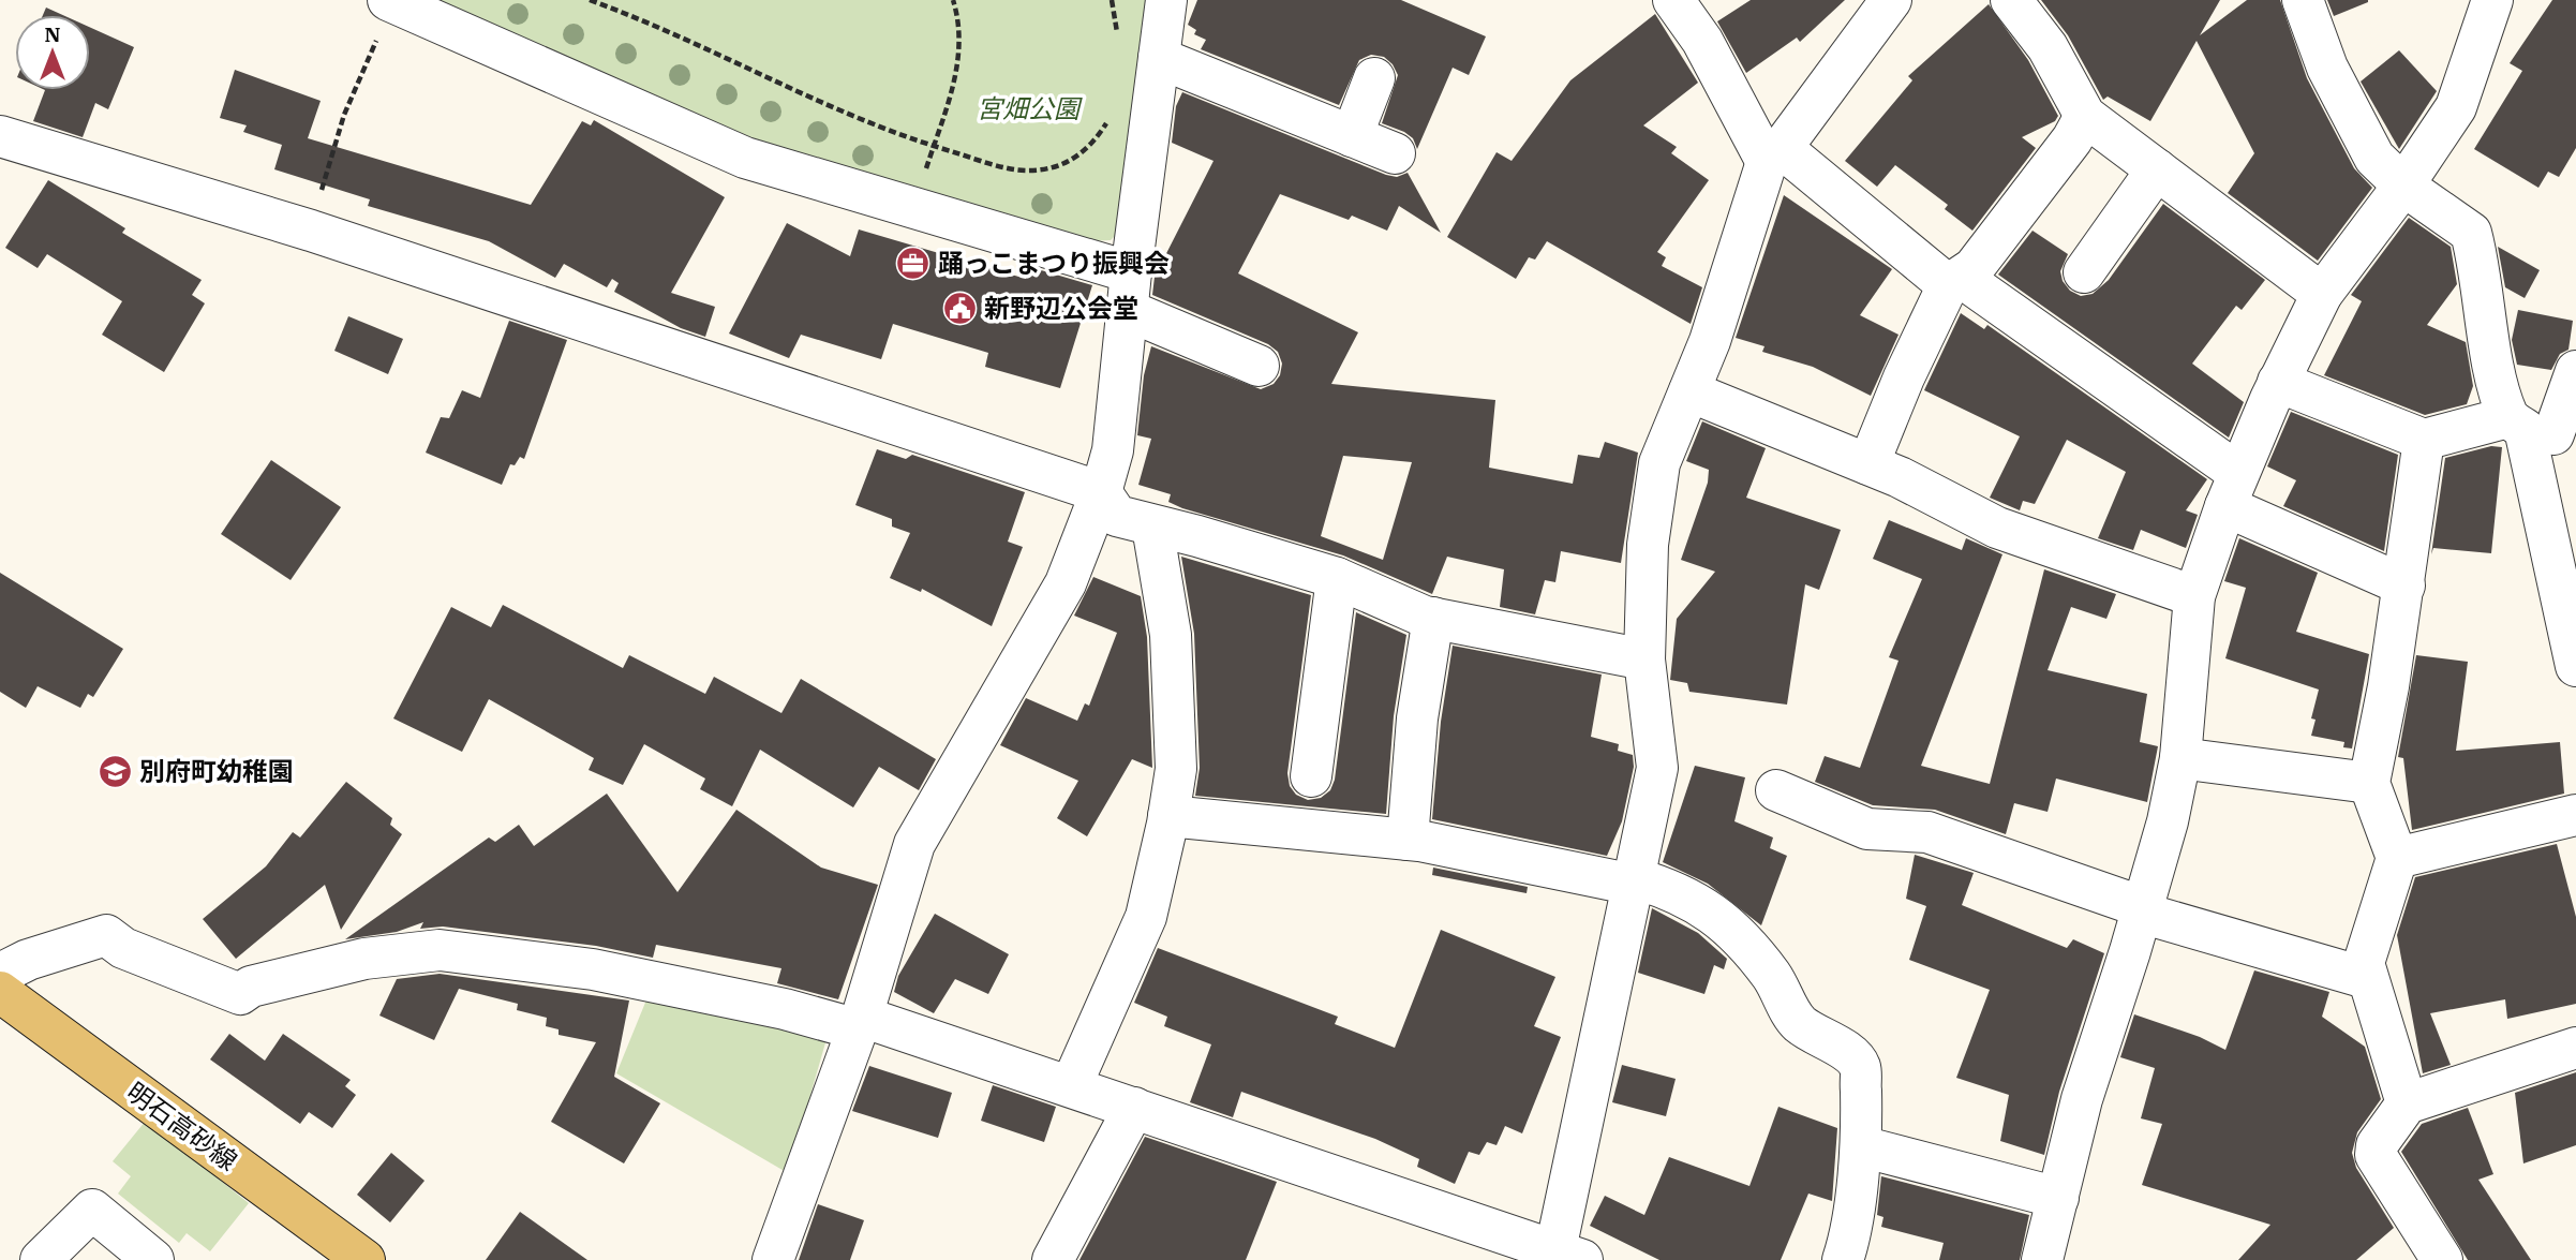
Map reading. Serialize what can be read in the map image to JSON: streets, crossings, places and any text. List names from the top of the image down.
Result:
{
  "streets": {
    "main road": ["明石高砂線"]
  },
  "parks": ["宮畑公園"],
  "places": {
    "office": ["踊っこまつり振興会"],
    "public building": ["新野辺公会堂"],
    "school or university": ["別府町幼稚園"]
  },
  "north": "top"
}
